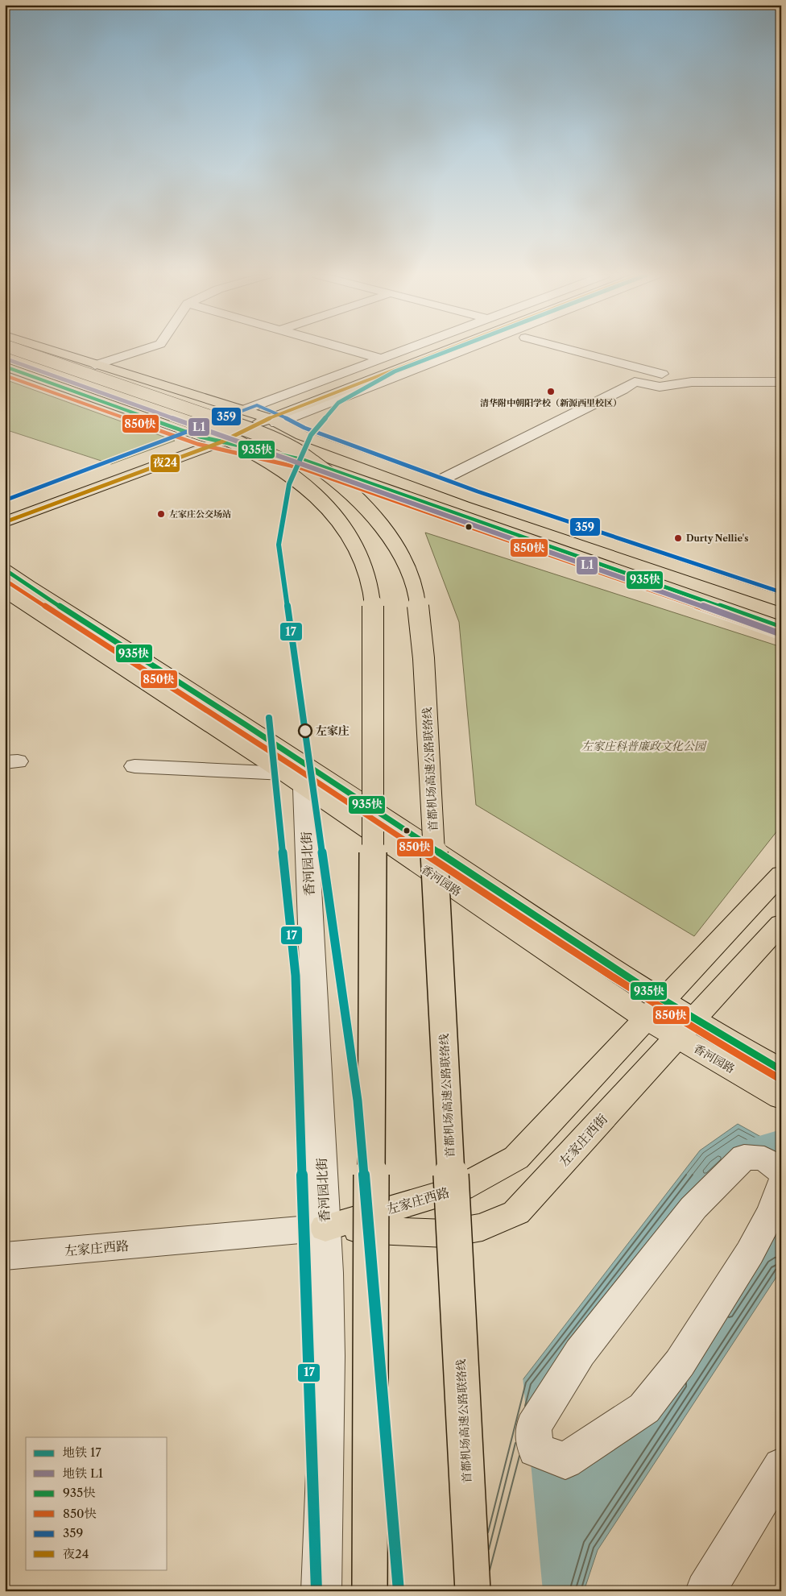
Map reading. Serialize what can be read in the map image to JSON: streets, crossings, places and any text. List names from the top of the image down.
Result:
{
  "streets": {
    "main road": [
      "首都机场高速公路联络线",
      "香河园路",
      "左家庄西街",
      "左家庄西路"
    ],
    "street": ["香河园北街"]
  },
  "crossings": [
    ["香河园北街", "香河园路"],
    ["香河园北街", "左家庄西街"],
    ["香河园北街", "左家庄西路"],
    ["香河园路", "左家庄西街"],
    ["香河园路", "左家庄西路"],
    ["左家庄西街", "左家庄西路"]
  ],
  "parks": ["左家庄科普廉政文化公园"],
  "places": [
    "清华附中朝阳学校（新源西里校区）",
    "左家庄公交场站",
    "Durty Nellie's",
    "左家庄"
  ],
  "lines": [
    "metro line 17",
    "transit line 夜24",
    "metro line L1",
    "transit line 935快",
    "transit line 850快",
    "transit line 359"
  ],
  "legend": [
    "地铁 17",
    "地铁 L1",
    "935快",
    "850快",
    "359",
    "夜24"
  ]
}
